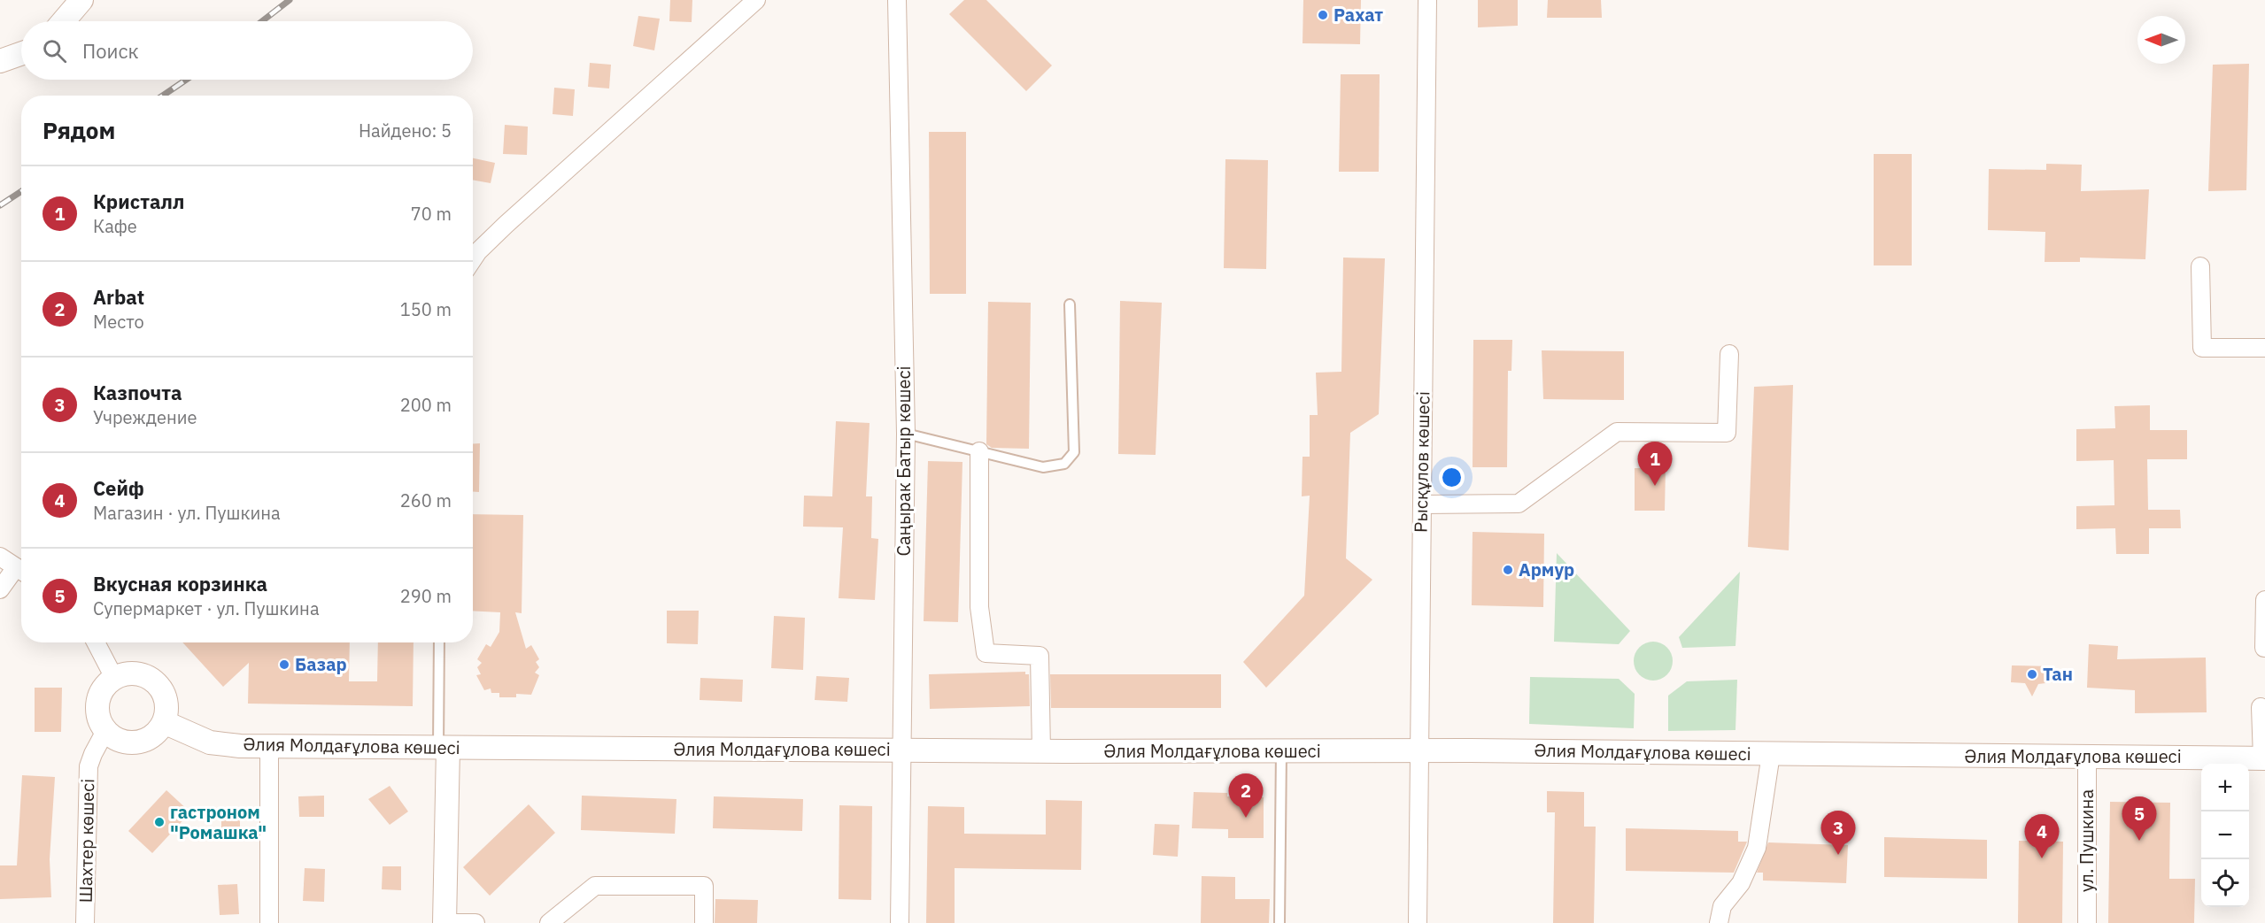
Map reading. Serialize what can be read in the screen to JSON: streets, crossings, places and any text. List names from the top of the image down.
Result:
{
  "streets": {
    "street": [
      "Саңырак Батыр көшесі",
      "Рысқұлов көшесі",
      "Әлия Молдағұлова көшесі",
      "Шахтер көшесі",
      "ул. Пушкина"
    ]
  },
  "crossings": [
    ["Саңырак Батыр көшесі", "Әлия Молдағұлова көшесі"],
    ["Рысқұлов көшесі", "Әлия Молдағұлова көшесі"],
    ["Әлия Молдағұлова көшесі", "Шахтер көшесі"],
    ["Әлия Молдағұлова көшесі", "ул. Пушкина"]
  ],
  "places": [
    "Рахат",
    "Армур",
    "Базар",
    "Тан",
    "гастроном \"Ромашка\""
  ],
  "north": "left",
  "page": {
    "search": "Поиск",
    "heading": ["Рядом", "Найдено: 5"],
    "list": [
      {
        "mark": "1",
        "name": "Кристалл",
        "note": "Кафе",
        "value": "70 m"
      },
      {
        "mark": "2",
        "name": "Arbat",
        "note": "Место",
        "value": "150 m"
      },
      {
        "mark": "3",
        "name": "Казпочта",
        "note": "Учреждение",
        "value": "200 m"
      },
      {
        "mark": "4",
        "name": "Сейф",
        "note": "Магазин · ул. Пушкина",
        "value": "260 m"
      },
      {
        "mark": "5",
        "name": "Вкусная корзинка",
        "note": "Супермаркет · ул. Пушкина",
        "value": "290 m"
      }
    ],
    "pins": [
      "1",
      "2",
      "5",
      "3",
      "4"
    ],
    "map_buttons": ["+", "−"]
  }
}
